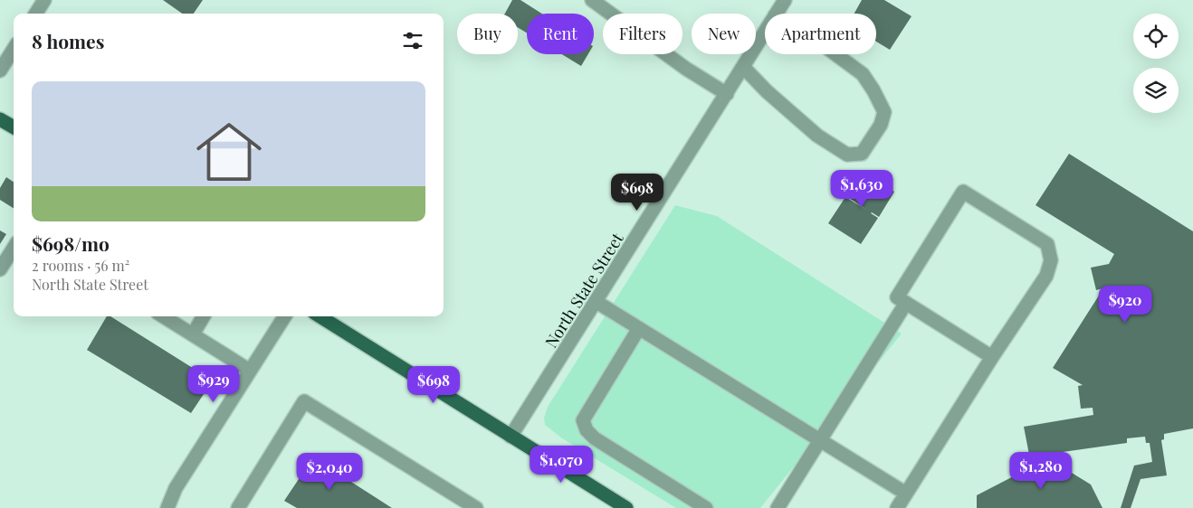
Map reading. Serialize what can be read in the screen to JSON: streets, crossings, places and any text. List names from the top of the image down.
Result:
{
  "streets": {
    "street": ["North State Street"]
  },
  "page": {
    "chip": [
      "Buy",
      "Rent",
      "Filters",
      "New",
      "Apartment"
    ],
    "heading": "8 homes",
    "list": [
      {
        "name": "$698/mo",
        "note": "2 rooms · 56 m² · North State Street"
      }
    ],
    "price": [
      "$1,630",
      "$698",
      "$920",
      "$929",
      "$698",
      "$1,070",
      "$1,280",
      "$2,040"
    ]
  }
}
